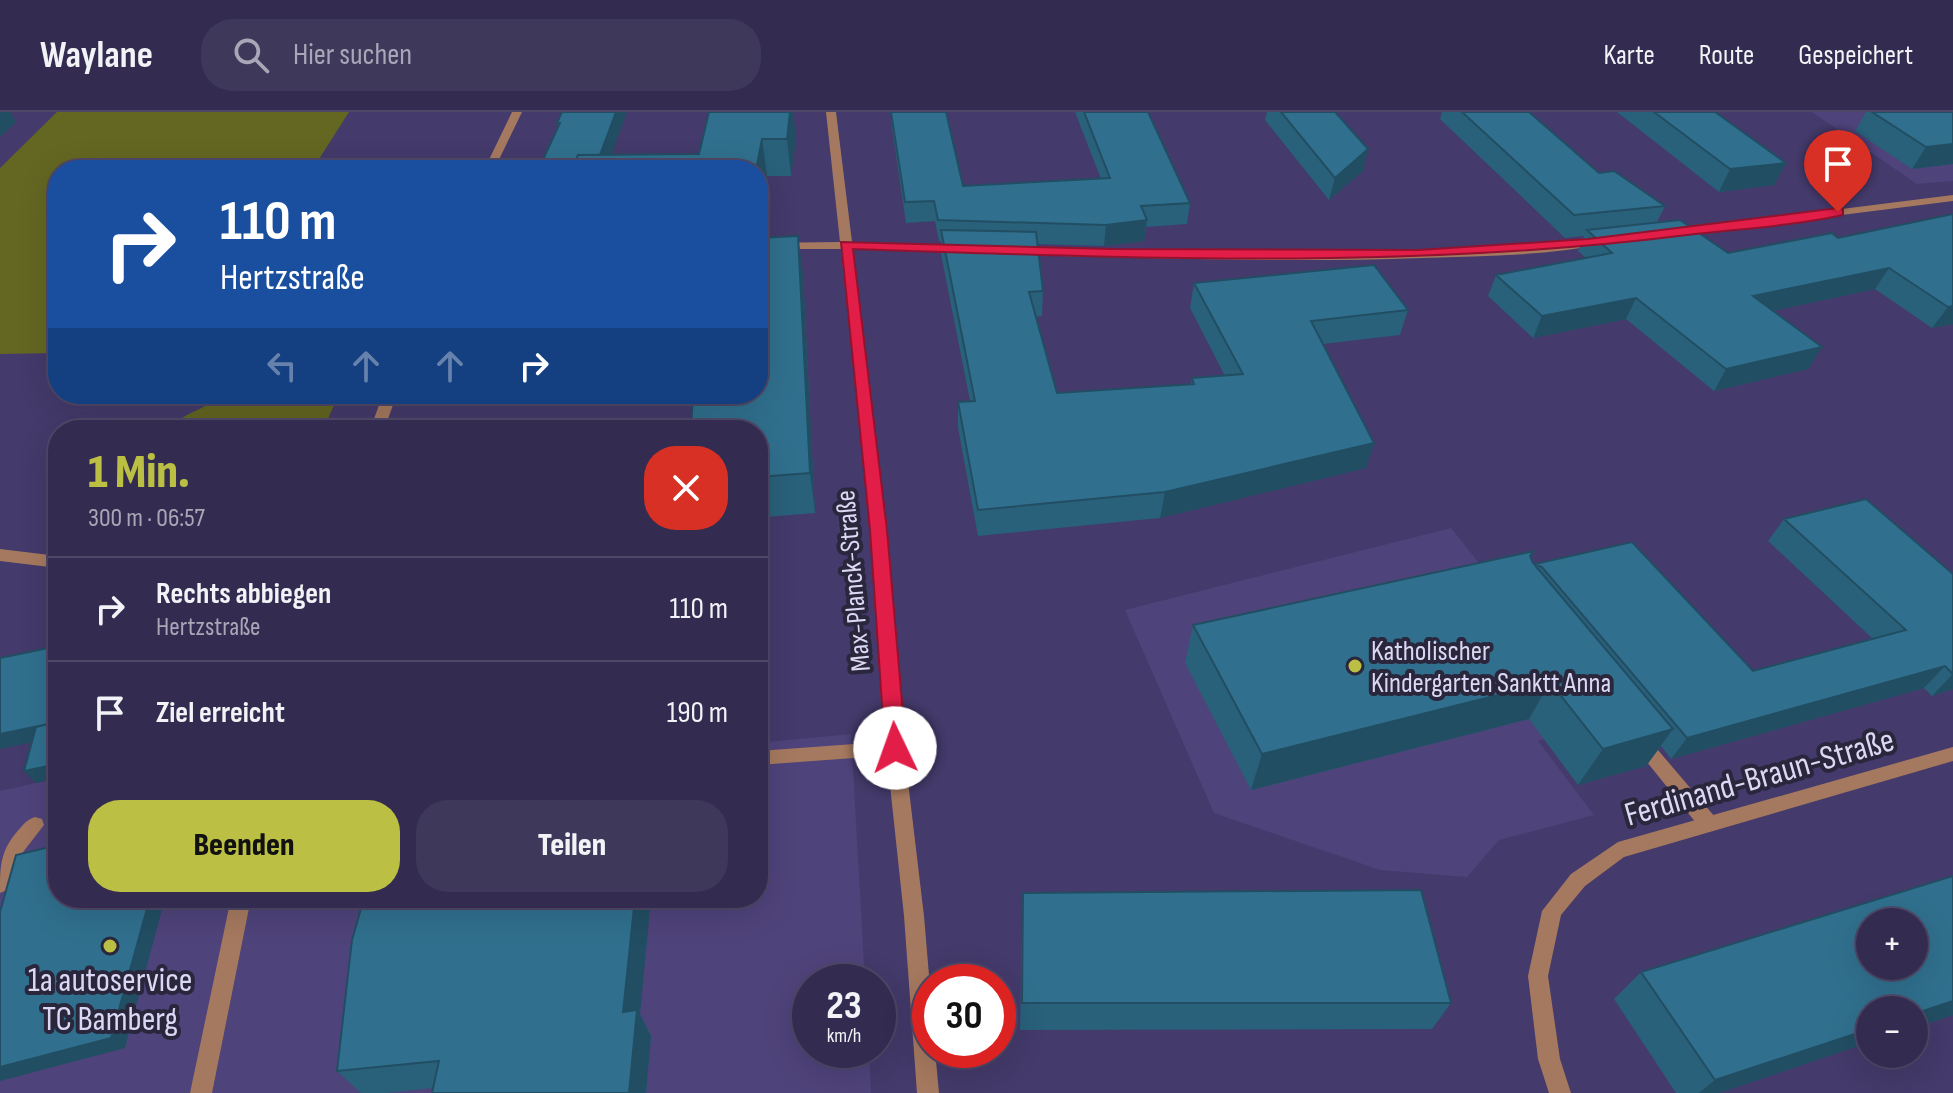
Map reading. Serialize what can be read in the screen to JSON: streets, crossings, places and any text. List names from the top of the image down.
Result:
{
  "streets": {
    "street": ["Max-Planck-Straße", "Ferdinand-Braun-Straße"]
  },
  "places": ["Katholischer Kindergarten Sanktt Anna", "1a autoservice TC Bamberg"],
  "page": {
    "header": "Waylane",
    "search": "Hier suchen",
    "nav": ["Karte", "Route", "Gespeichert"],
    "turn": ["110 m", "Hertzstraße"],
    "heading": ["1 Min.", "300 m · 06:57"],
    "list": [
      {
        "name": "Rechts abbiegen",
        "note": "Hertzstraße",
        "value": "110 m"
      },
      {
        "name": "Ziel erreicht",
        "value": "190 m"
      }
    ],
    "buttons": ["Beenden", "Teilen"],
    "map_buttons": ["+", "−"],
    "speed": "23 km/h",
    "limit": "30"
  }
}
